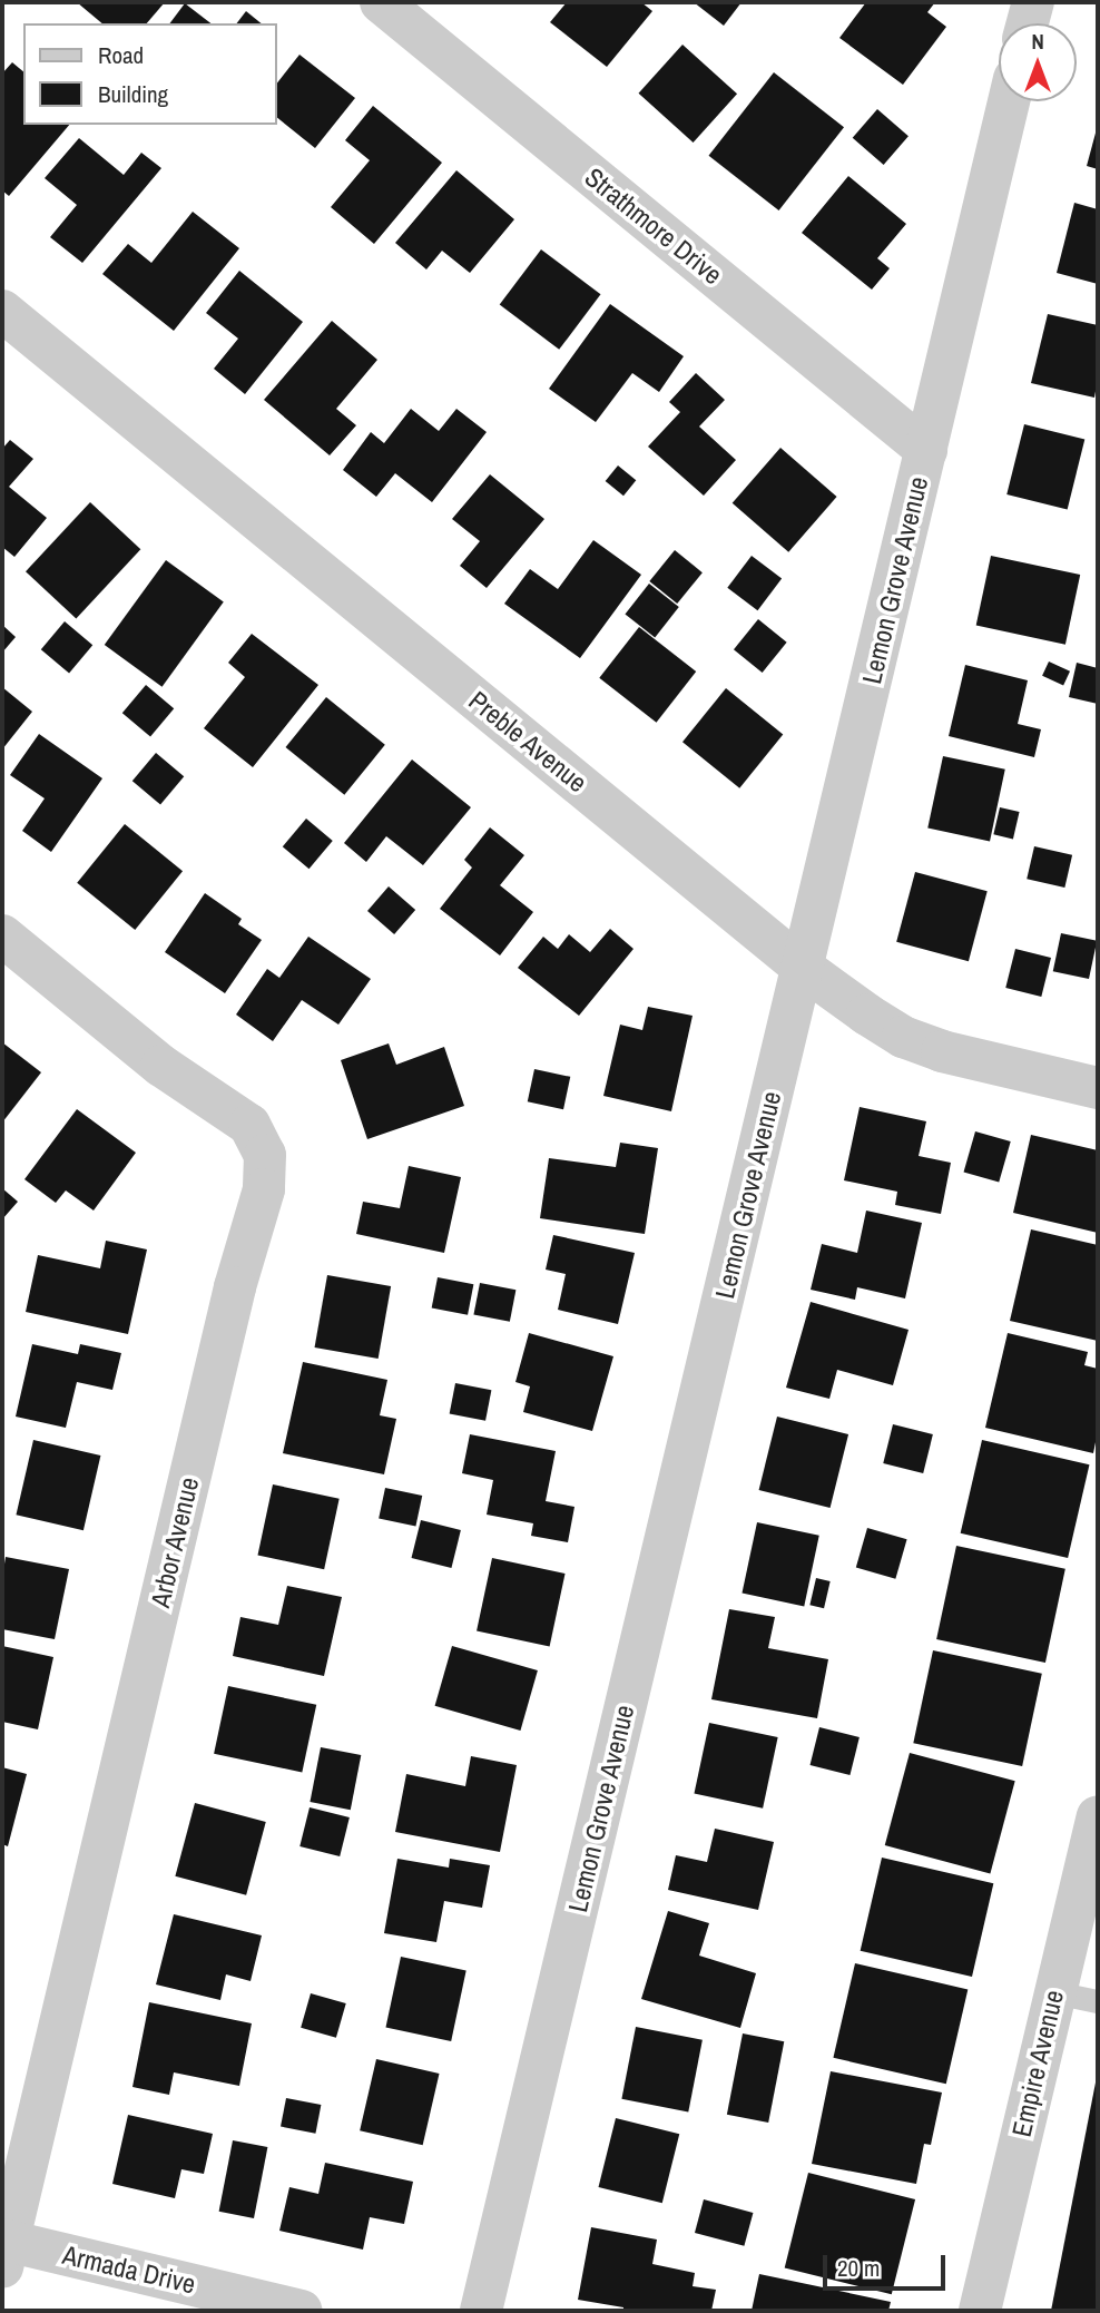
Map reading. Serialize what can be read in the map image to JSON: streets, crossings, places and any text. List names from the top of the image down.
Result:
{
  "streets": {
    "street": [
      "Strathmore Drive",
      "Lemon Grove Avenue",
      "Preble Avenue",
      "Arbor Avenue",
      "Empire Avenue",
      "Armada Drive"
    ]
  },
  "crossings": [
    ["Strathmore Drive", "Lemon Grove Avenue"],
    ["Lemon Grove Avenue", "Preble Avenue"],
    ["Arbor Avenue", "Armada Drive"]
  ],
  "legend": ["Road", "Building"],
  "scale_bar": "20 m",
  "north": "top"
}
